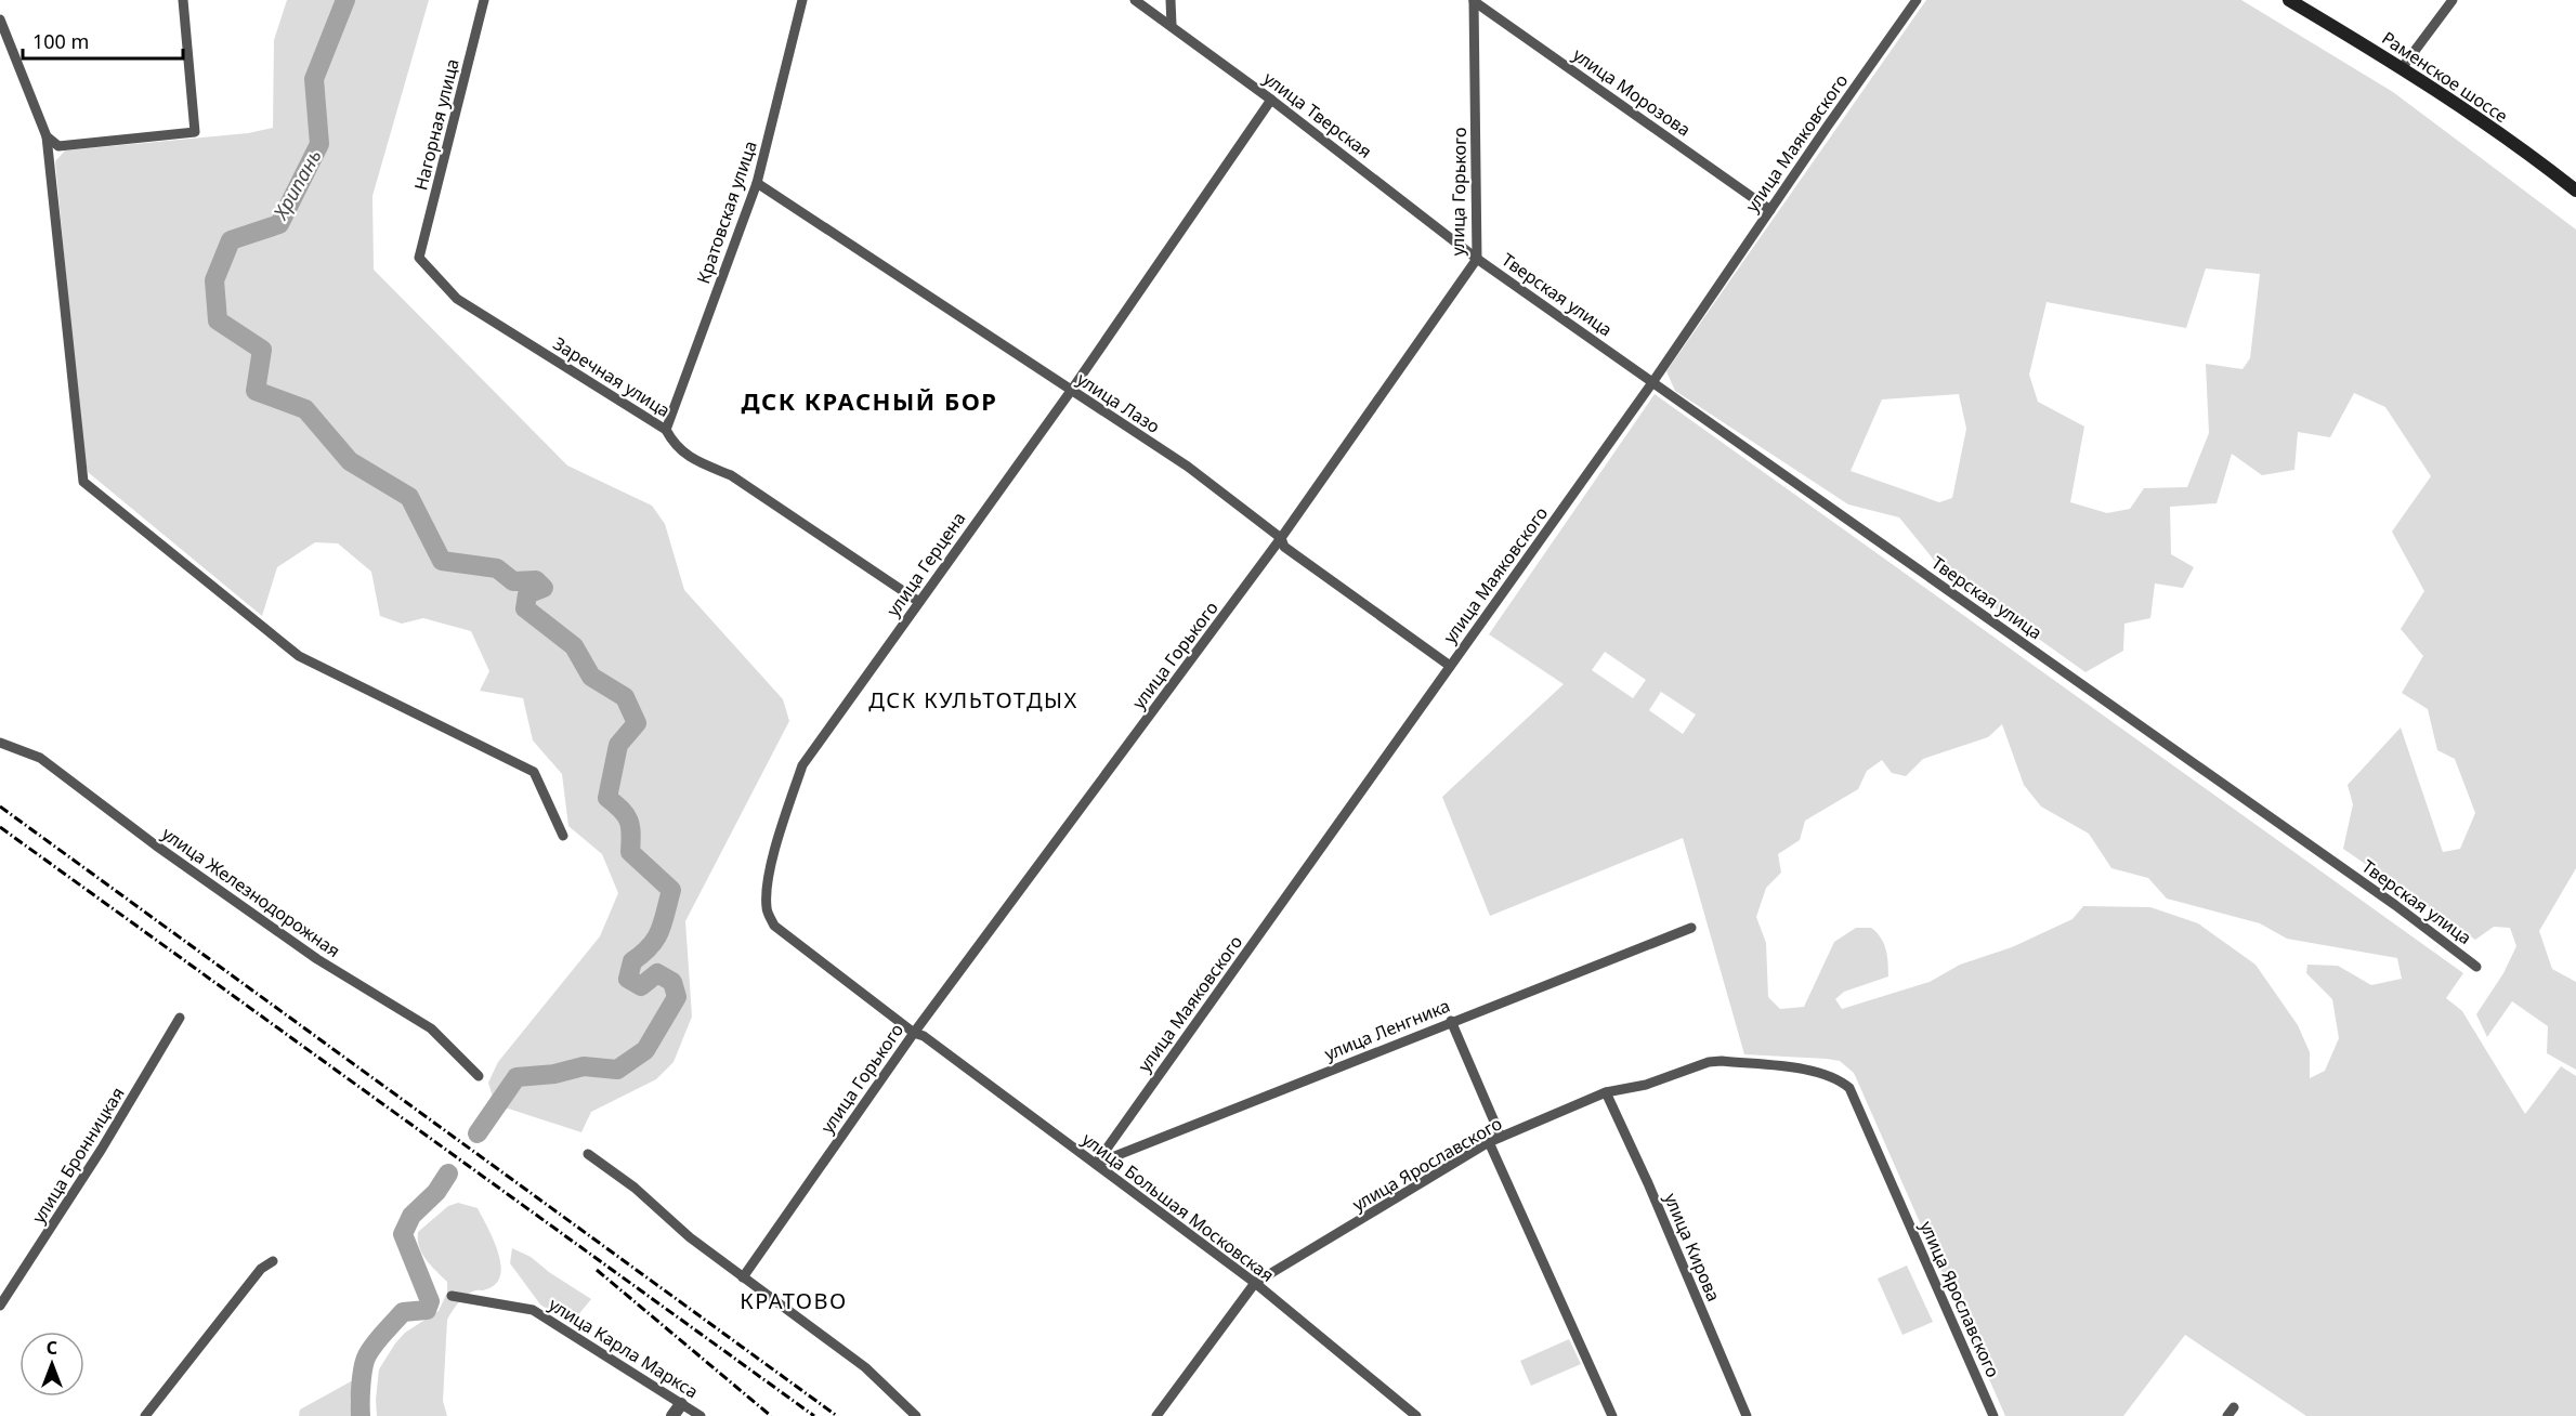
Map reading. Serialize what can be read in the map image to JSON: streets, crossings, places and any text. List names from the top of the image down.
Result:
{
  "streets": {
    "main road": ["Раменское шоссе"],
    "street": [
      "улица Морозова",
      "улица Тверская",
      "Нагорная улица",
      "улица Маяковского",
      "улица Горького",
      "Кратовская улица",
      "Тверская улица",
      "Заречная улица",
      "улица Лазо",
      "улица Герцена",
      "улица Железнодорожная",
      "улица Ленгника",
      "улица Бронницкая",
      "улица Ярославского",
      "улица Большая Московская",
      "улица Кирова",
      "улица Карла Маркса"
    ]
  },
  "crossings": [
    ["улица Морозова", "улица Маяковского"],
    ["улица Морозова", "улица Горького"],
    ["улица Тверская", "улица Горького"],
    ["улица Тверская", "Тверская улица"],
    ["улица Тверская", "улица Герцена"],
    ["Нагорная улица", "Заречная улица"],
    ["улица Маяковского", "Тверская улица"],
    ["улица Маяковского", "улица Лазо"],
    ["улица Маяковского", "улица Ленгника"],
    ["улица Маяковского", "улица Большая Московская"],
    ["улица Горького", "Тверская улица"],
    ["улица Горького", "улица Лазо"],
    ["улица Горького", "улица Герцена"],
    ["улица Горького", "улица Большая Московская"],
    ["Кратовская улица", "Заречная улица"],
    ["Кратовская улица", "улица Лазо"],
    ["Заречная улица", "улица Герцена"],
    ["улица Лазо", "улица Герцена"],
    ["улица Герцена", "улица Большая Московская"],
    ["улица Ленгника", "улица Большая Московская"],
    ["улица Ярославского", "улица Большая Московская"],
    ["улица Ярославского", "улица Кирова"]
  ],
  "districts": ["ДСК КРАСНЫЙ БОР", "ДСК КУЛЬТОТДЫХ", "КРАТОВО"],
  "water": ["Хрипань"],
  "scale_bar": "100 m",
  "north": "top"
}
